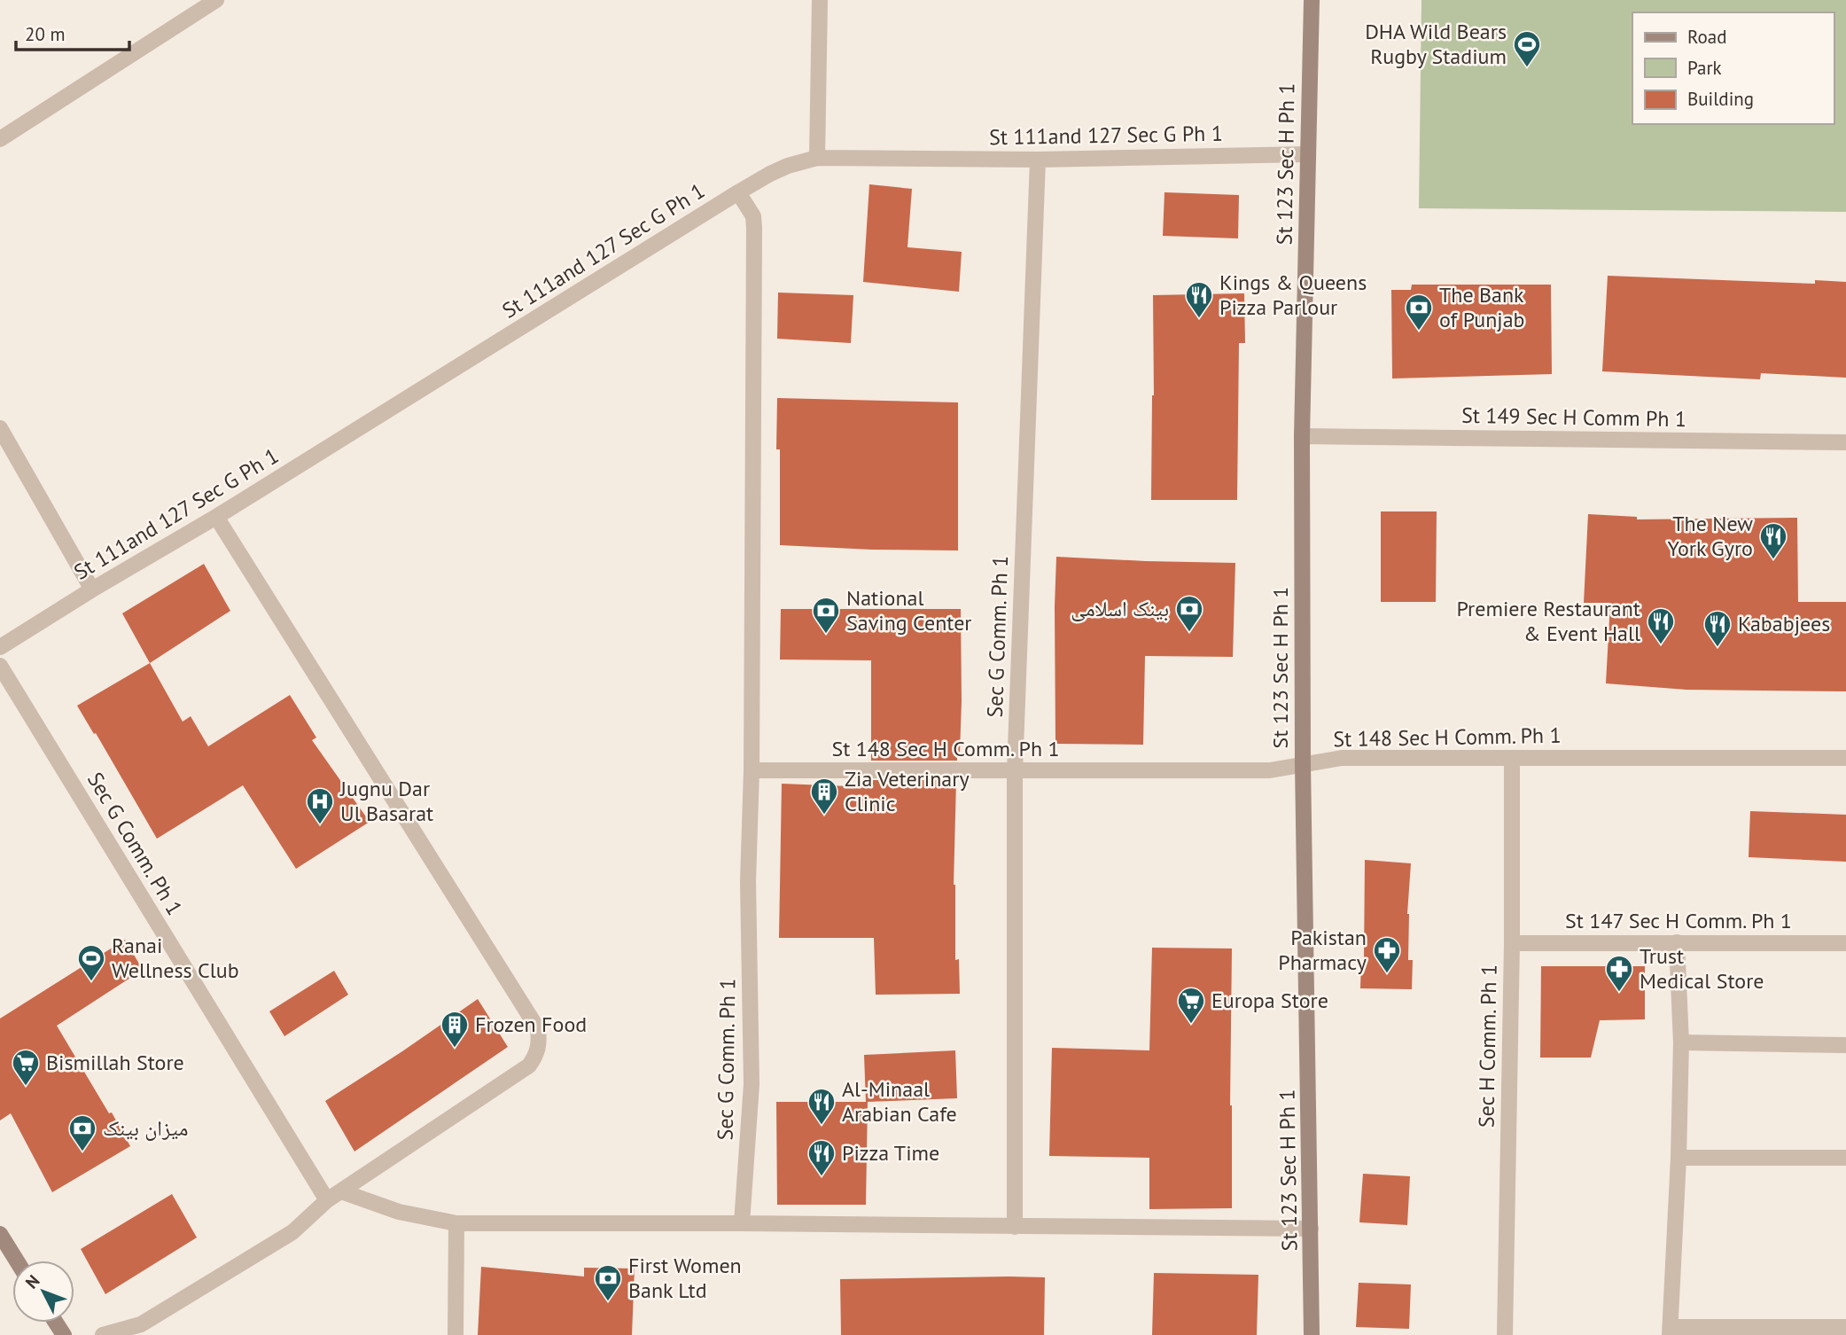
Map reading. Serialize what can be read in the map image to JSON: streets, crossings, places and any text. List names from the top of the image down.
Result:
{
  "streets": {
    "street": [
      "St 111and 127 Sec G Ph 1",
      "St 123 Sec H Ph 1",
      "St 149 Sec H Comm Ph 1",
      "Sec G Comm. Ph 1",
      "St 148 Sec H Comm. Ph 1",
      "St 147 Sec H Comm. Ph 1",
      "Sec H Comm. Ph 1"
    ]
  },
  "crossings": [
    ["St 111and 127 Sec G Ph 1", "St 123 Sec H Ph 1"],
    ["St 111and 127 Sec G Ph 1", "Sec G Comm. Ph 1"],
    ["St 123 Sec H Ph 1", "St 149 Sec H Comm Ph 1"],
    ["St 123 Sec H Ph 1", "St 148 Sec H Comm. Ph 1"],
    ["Sec G Comm. Ph 1", "St 148 Sec H Comm. Ph 1"],
    ["St 148 Sec H Comm. Ph 1", "Sec H Comm. Ph 1"],
    ["St 147 Sec H Comm. Ph 1", "Sec H Comm. Ph 1"]
  ],
  "places": {
    "sports": ["DHA Wild Bears Rugby Stadium", "Ranai Wellness Club"],
    "restaurant": [
      "Kings & Queens Pizza Parlour",
      "The New York Gyro",
      "Premiere Restaurant & Event Hall",
      "Kababjees",
      "Al-Minaal Arabian Cafe",
      "Pizza Time"
    ],
    "bank": [
      "The Bank of Punjab",
      "بینک اسلامی",
      "National Saving Center",
      "میزان بینک",
      "First Women Bank Ltd"
    ],
    "building": ["Zia Veterinary Clinic", "Frozen Food"],
    "hospital": ["Jugnu Dar Ul Basarat"],
    "pharmacy": ["Pakistan Pharmacy", "Trust Medical Store"],
    "supermarket": ["Europa Store", "Bismillah Store"]
  },
  "legend": ["Road", "Park", "Building"],
  "scale_bar": "20 m",
  "north": "top left"
}
